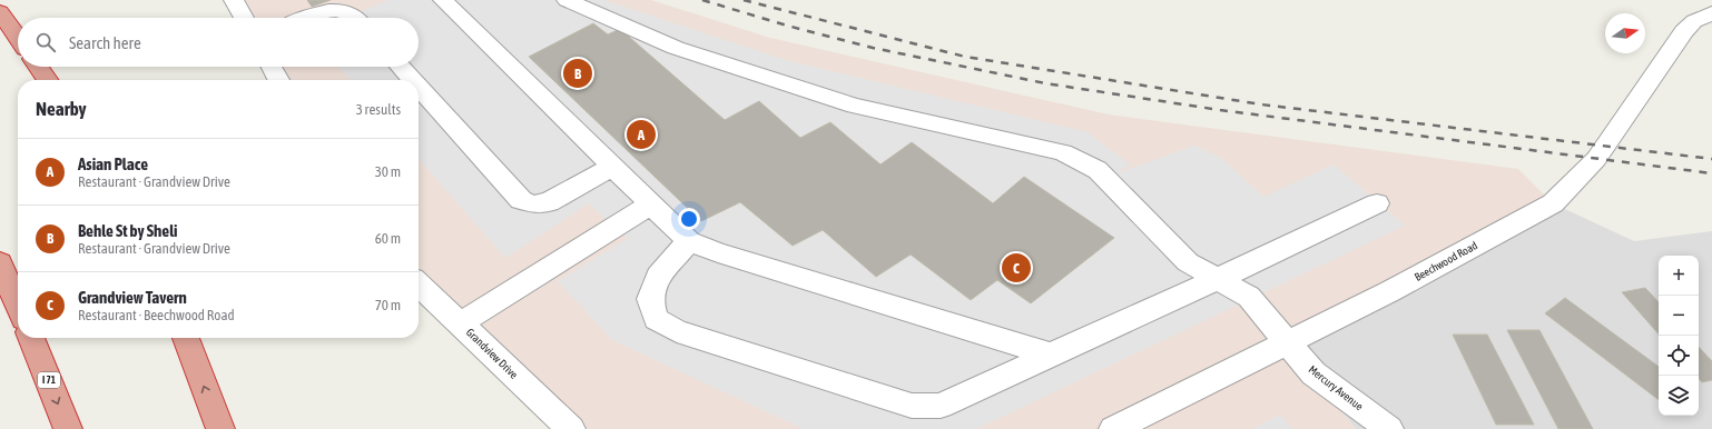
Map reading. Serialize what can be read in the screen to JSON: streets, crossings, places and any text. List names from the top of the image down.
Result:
{
  "streets": {
    "highway": ["I 71"],
    "street": ["Beechwood Road", "Grandview Drive", "Mercury Avenue"]
  },
  "crossings": [
    ["Beechwood Road", "Mercury Avenue"]
  ],
  "north": "right",
  "page": {
    "search": "Search here",
    "pins": ["B", "A", "C"],
    "heading": ["Nearby", "3 results"],
    "list": [
      {
        "mark": "A",
        "name": "Asian Place",
        "note": "Restaurant · Grandview Drive",
        "value": "30 m"
      },
      {
        "mark": "B",
        "name": "Behle St by Sheli",
        "note": "Restaurant · Grandview Drive",
        "value": "60 m"
      },
      {
        "mark": "C",
        "name": "Grandview Tavern",
        "note": "Restaurant · Beechwood Road",
        "value": "70 m"
      }
    ],
    "map_buttons": ["+", "−"]
  }
}
